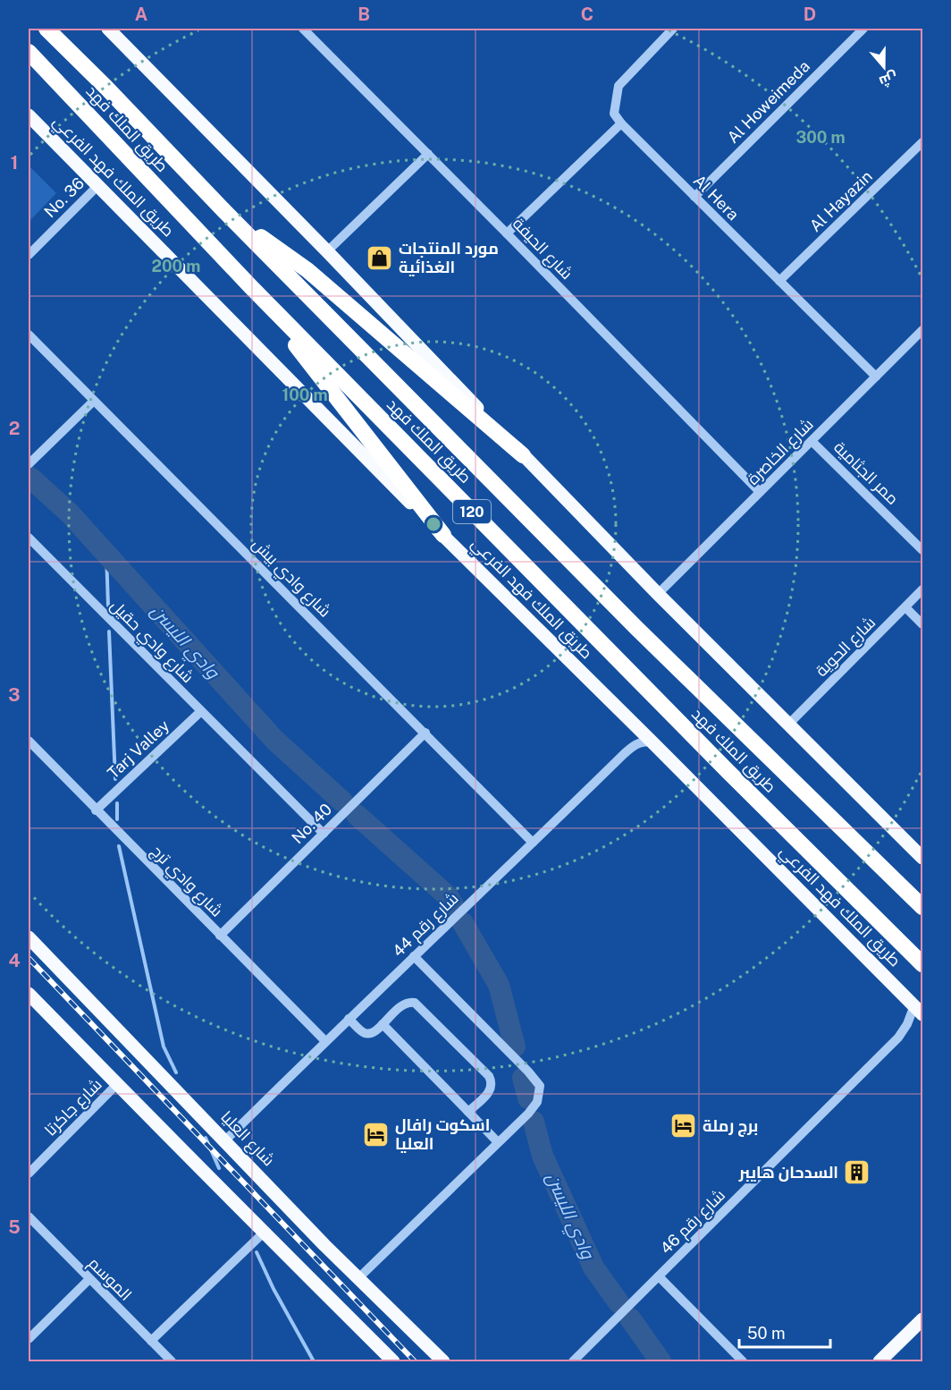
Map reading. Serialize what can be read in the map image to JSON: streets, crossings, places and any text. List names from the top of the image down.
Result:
{
  "streets": {
    "highway": ["طريق الملك فهد", "120"],
    "main road": ["طريق الملك فهد الفرعي", "شارع العليا"],
    "street": [
      "Al Howeimeda",
      "No. 36",
      "Al Hera",
      "Al Hayazin",
      "شارع الحيفة",
      "شارع الخاصرة",
      "ممر الجثامية",
      "شارع وادي بيش",
      "شارع وادي حقيل",
      "شارع الحوية",
      "Tarj Valley",
      "No. 40",
      "شارع وادي ترج",
      "شارع رقم 44",
      "شارع جاكرتا",
      "شارع رقم 46",
      "الموسم"
    ]
  },
  "crossings": [
    ["Al Howeimeda", "Al Hera"],
    ["طريق الملك فهد الفرعي", "No. 36"],
    ["طريق الملك فهد الفرعي", "شارع رقم 44"],
    ["طريق الملك فهد الفرعي", "شارع رقم 46"],
    ["Al Hera", "Al Hayazin"],
    ["Al Hera", "شارع الخاصرة"],
    ["شارع الحيفة", "شارع الخاصرة"],
    ["شارع الخاصرة", "ممر الجثامية"],
    ["شارع وادي بيش", "No. 40"],
    ["شارع وادي بيش", "شارع رقم 44"],
    ["شارع وادي حقيل", "Tarj Valley"],
    ["شارع وادي حقيل", "No. 40"],
    ["Tarj Valley", "شارع وادي ترج"],
    ["No. 40", "شارع وادي ترج"],
    ["شارع وادي ترج", "شارع رقم 44"],
    ["شارع رقم 44", "شارع العليا"]
  ],
  "water": ["وادي الليسن"],
  "places": {
    "shop": ["مورد المنتجات الغذائية"],
    "hotel": ["برج رملة", "اسكوت رافال العليا"],
    "building": ["السدحان هايبر"]
  },
  "scale_bar": "50 m",
  "north": "bottom",
  "grid": {
    "columns": [
      "A",
      "B",
      "C",
      "D"
    ],
    "rows": [
      "1",
      "2",
      "3",
      "4",
      "5"
    ]
  },
  "rings": ["300 m", "200 m", "100 m"]
}
